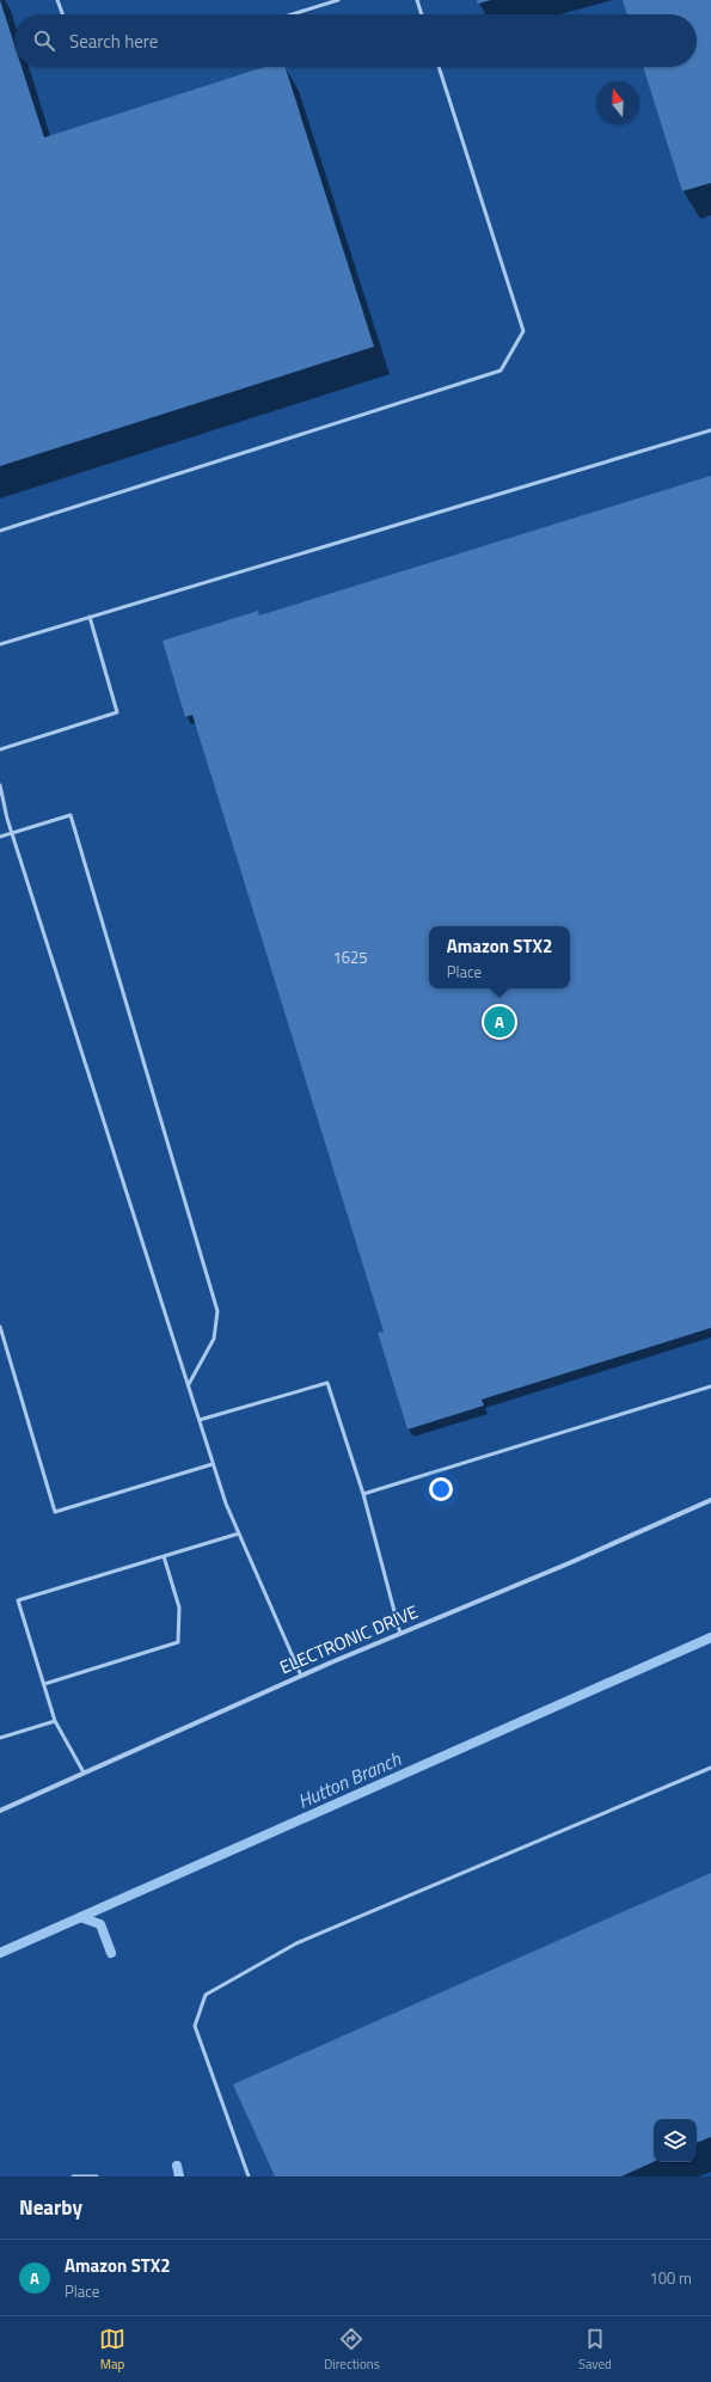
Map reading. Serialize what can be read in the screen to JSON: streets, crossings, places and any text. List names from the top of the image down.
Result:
{
  "streets": {
    "street": ["ELECTRONIC DRIVE"]
  },
  "water": ["Hutton Branch"],
  "house_numbers": ["1625"],
  "north": "top",
  "page": {
    "search": "Search here",
    "popup": ["Amazon STX2", "Place"],
    "pins": "A",
    "heading": "Nearby",
    "list": [
      {
        "mark": "A",
        "name": "Amazon STX2",
        "note": "Place",
        "value": "100 m"
      }
    ],
    "nav": ["Map", "Directions", "Saved"]
  }
}
